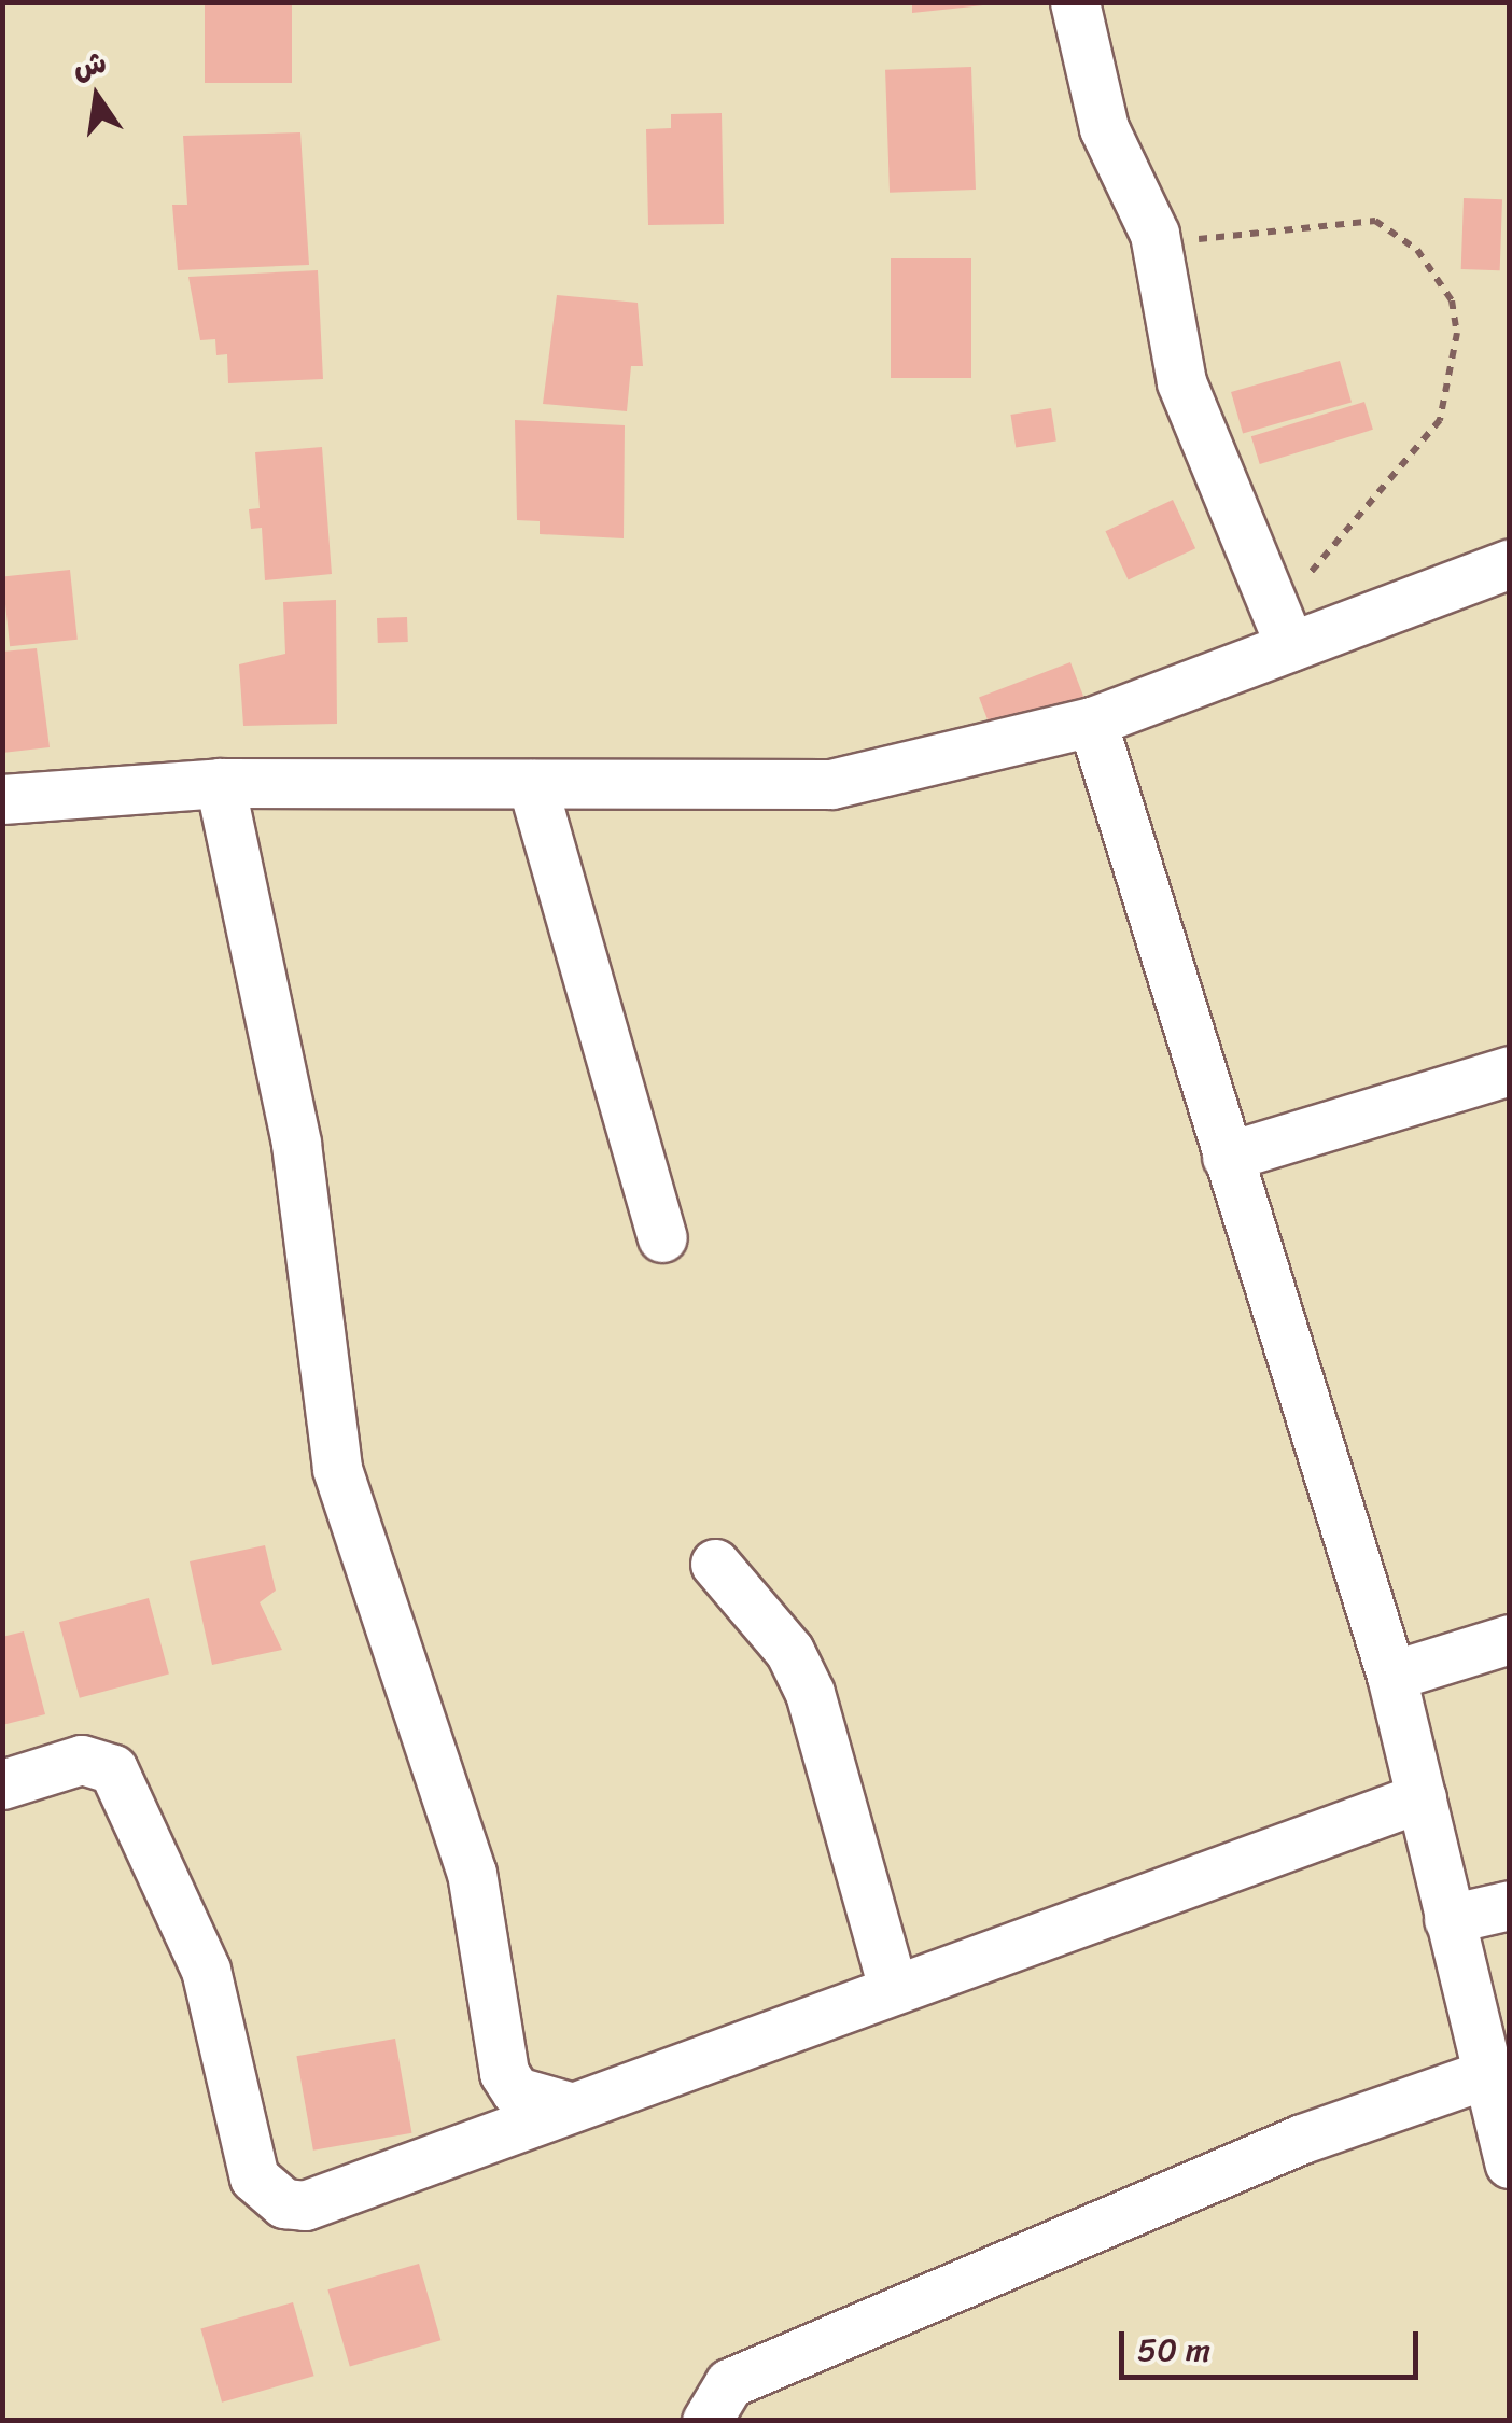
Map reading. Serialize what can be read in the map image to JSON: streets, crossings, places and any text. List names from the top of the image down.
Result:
{
  "scale_bar": "50 m",
  "north": "top"
}
